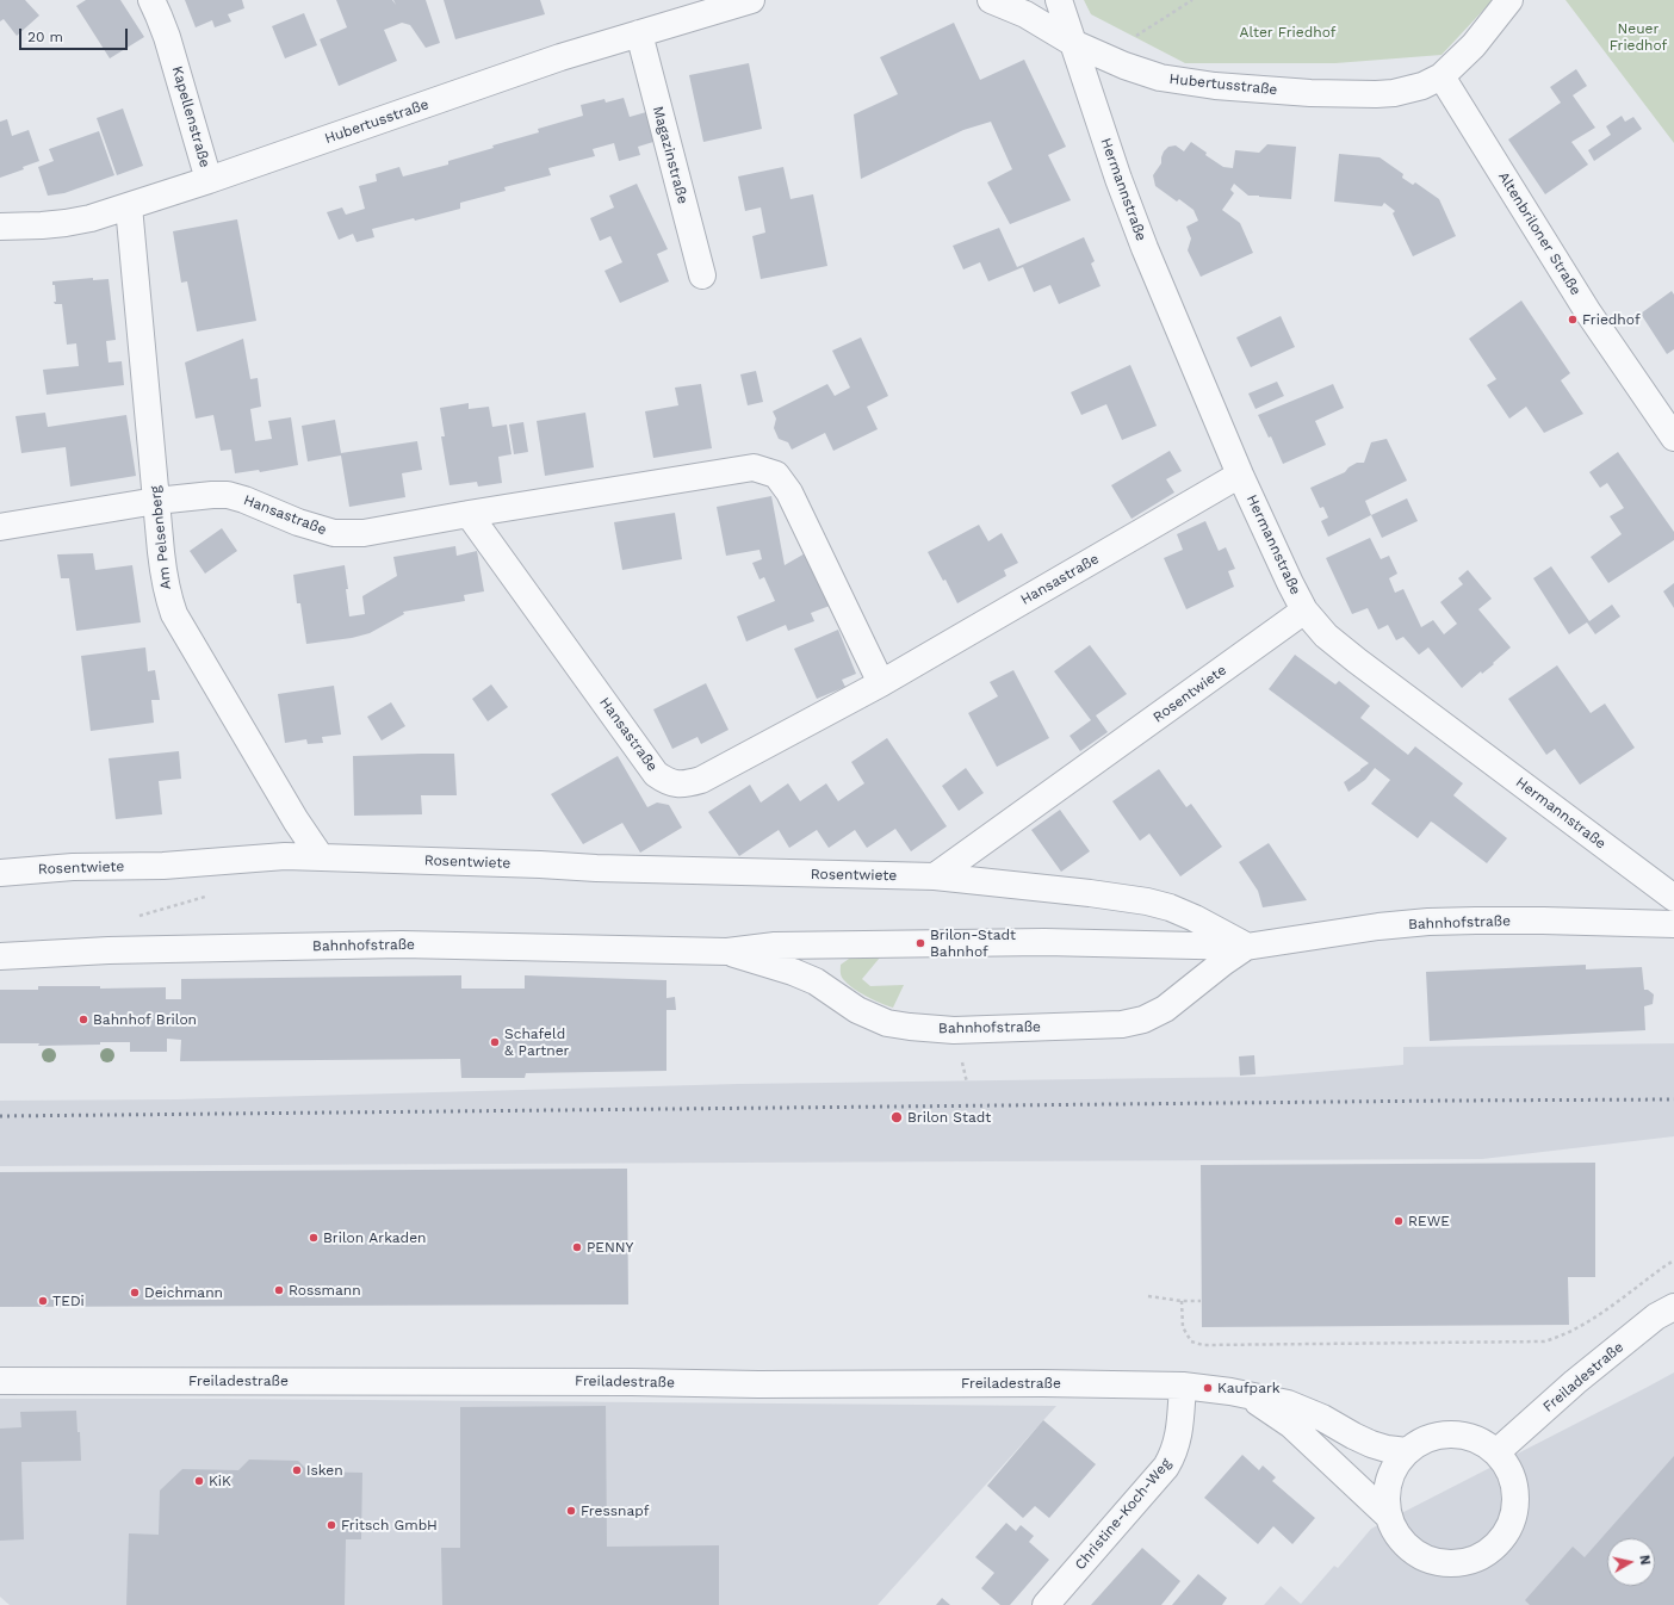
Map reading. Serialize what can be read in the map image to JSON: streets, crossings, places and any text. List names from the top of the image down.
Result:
{
  "streets": {
    "street": [
      "Hubertusstraße",
      "Kapellenstraße",
      "Magazinstraße",
      "Hermannstraße",
      "Altenbriloner Straße",
      "Hansastraße",
      "Am Pelsenberg",
      "Rosentwiete",
      "Bahnhofstraße",
      "Freiladestraße",
      "Christine-Koch-Weg"
    ]
  },
  "crossings": [
    ["Hubertusstraße", "Kapellenstraße"],
    ["Hubertusstraße", "Magazinstraße"],
    ["Hubertusstraße", "Hermannstraße"],
    ["Hubertusstraße", "Altenbriloner Straße"],
    ["Hubertusstraße", "Am Pelsenberg"],
    ["Hermannstraße", "Hansastraße"],
    ["Hermannstraße", "Rosentwiete"],
    ["Hansastraße", "Am Pelsenberg"],
    ["Am Pelsenberg", "Rosentwiete"],
    ["Rosentwiete", "Bahnhofstraße"],
    ["Freiladestraße", "Christine-Koch-Weg"]
  ],
  "parks": ["Neuer Friedhof", "Alter Friedhof"],
  "places": [
    "Friedhof",
    "Brilon-Stadt Bahnhof",
    "Bahnhof Brilon",
    "Schafeld & Partner",
    "Brilon Stadt",
    "REWE",
    "Brilon Arkaden",
    "PENNY",
    "Rossmann",
    "Deichmann",
    "TEDi",
    "Kaufpark",
    "Isken",
    "KiK",
    "Fressnapf",
    "Fritsch GmbH"
  ],
  "scale_bar": "20 m",
  "north": "right"
}
